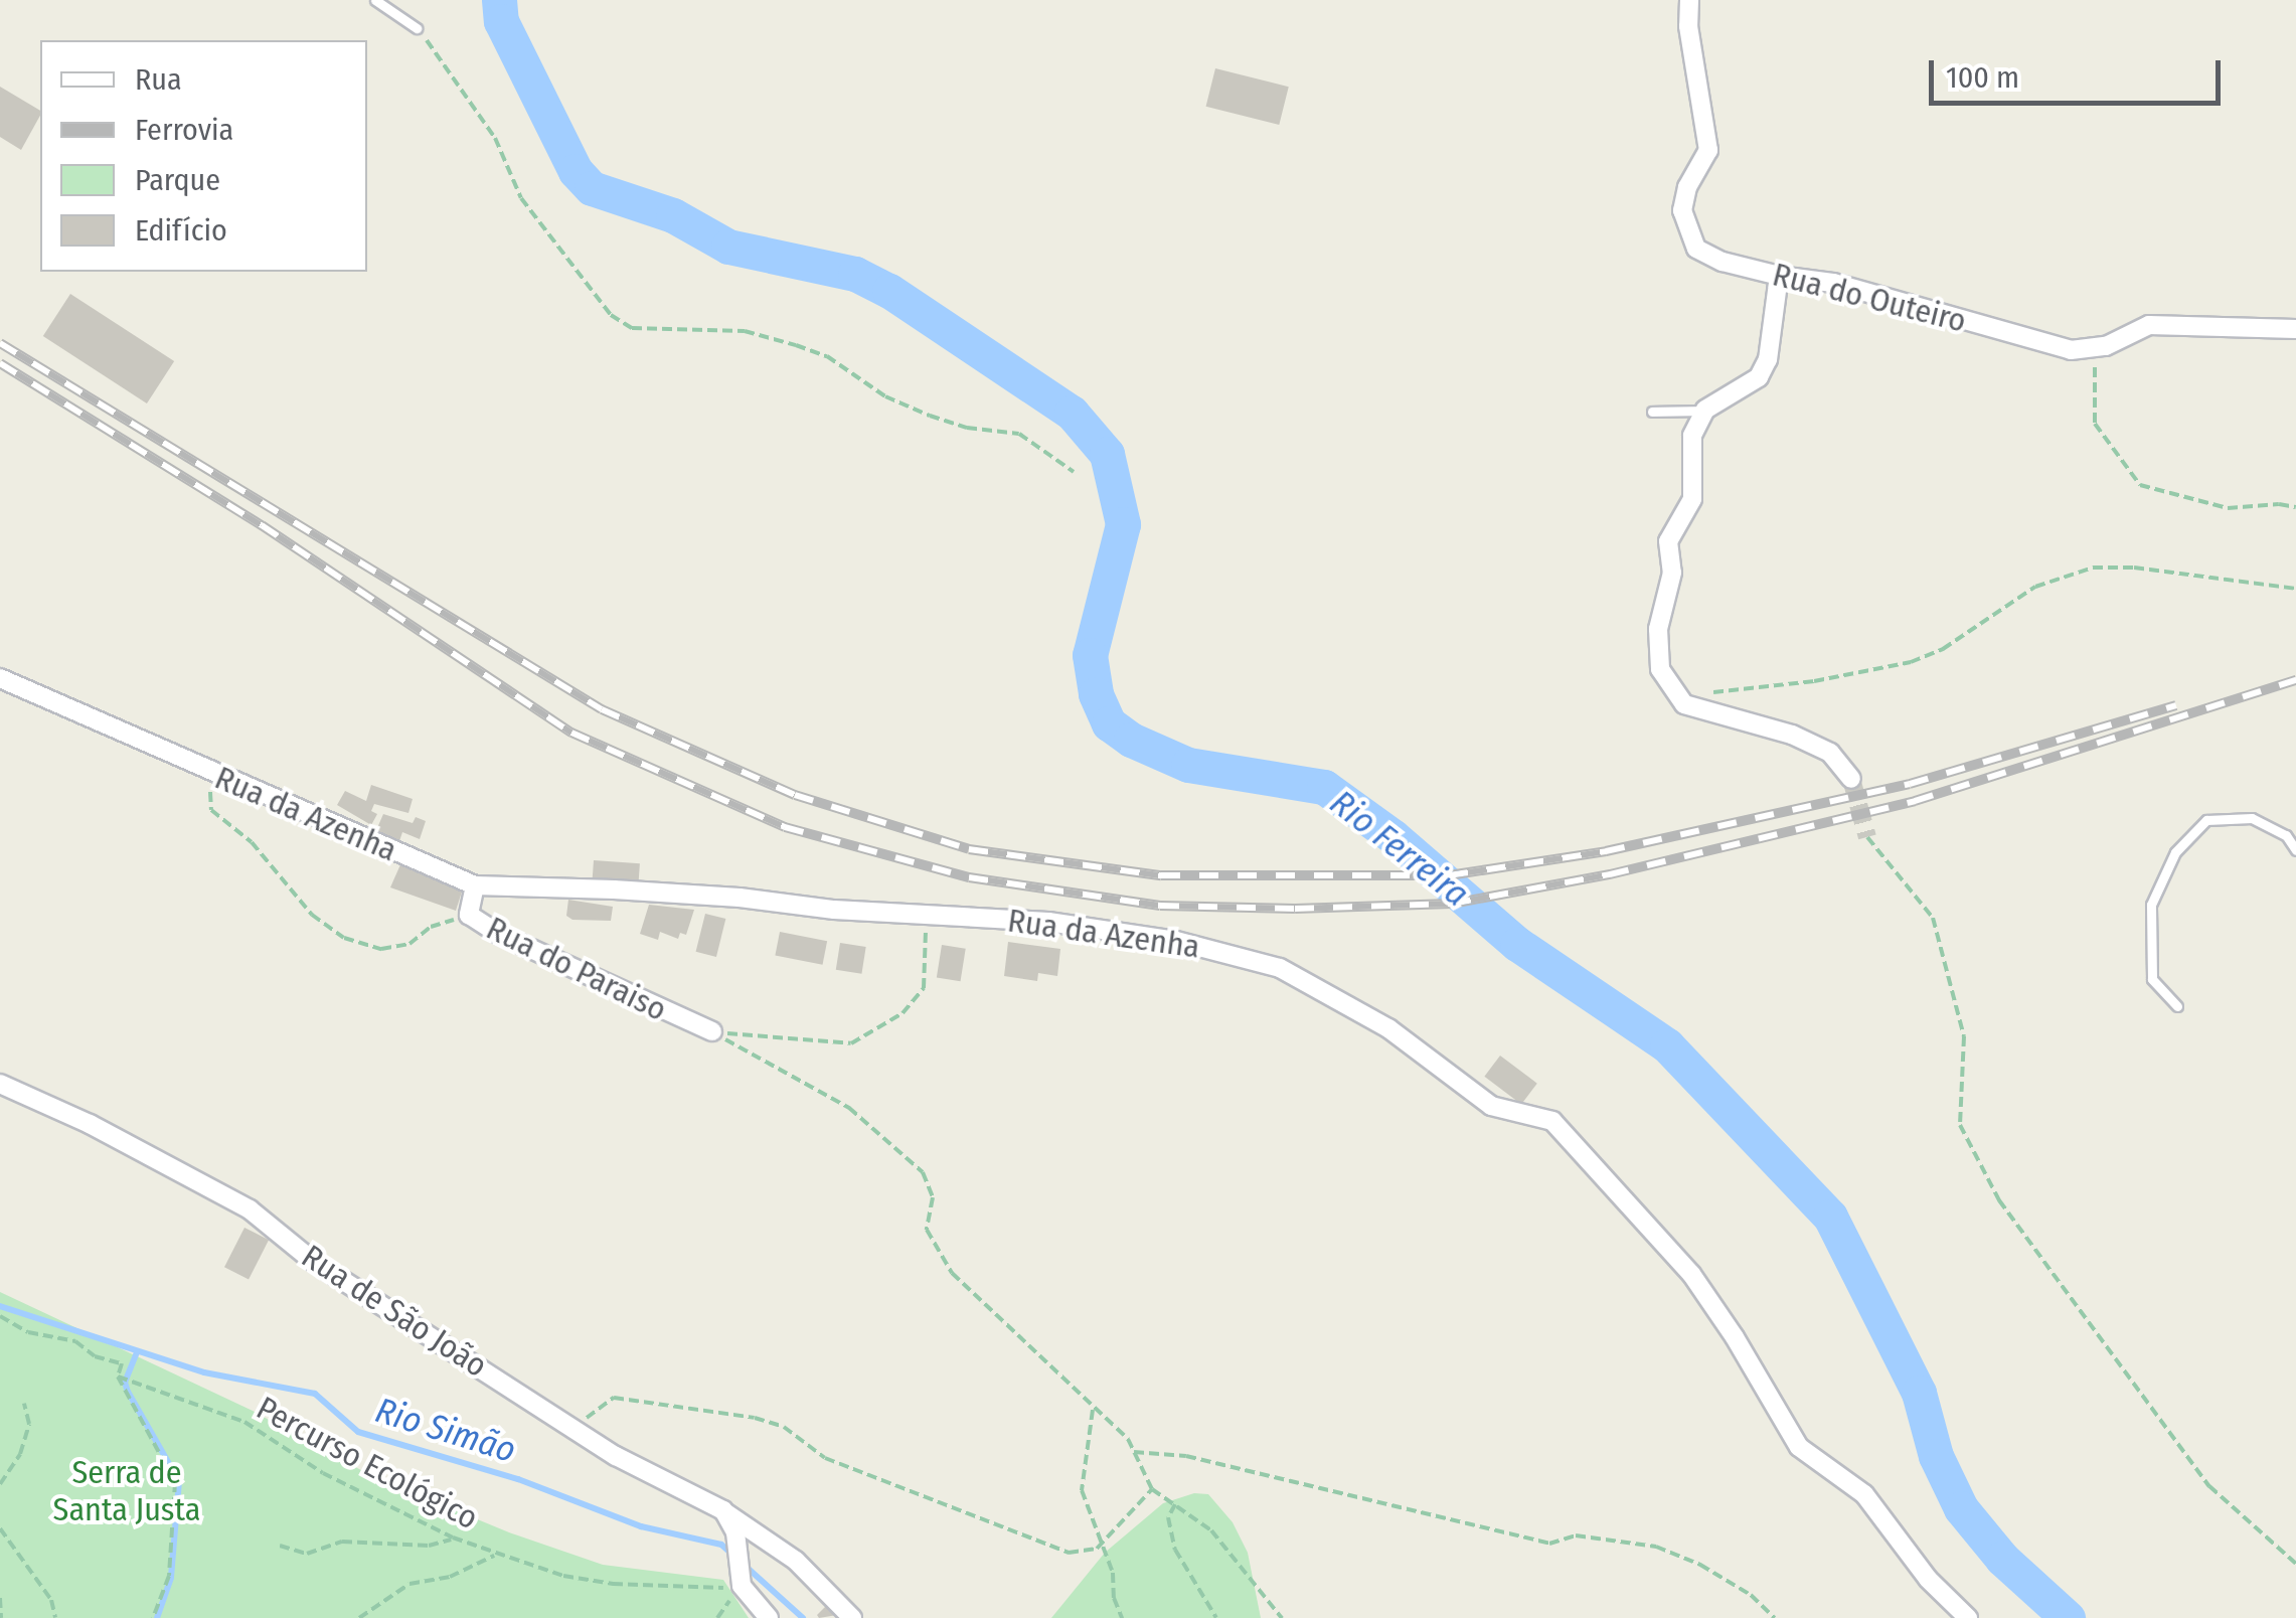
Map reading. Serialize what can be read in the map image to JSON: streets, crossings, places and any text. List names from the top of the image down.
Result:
{
  "streets": {
    "street": [
      "Rua do Outeiro",
      "Rua da Azenha",
      "Rua do Paraiso",
      "Rua de São João"
    ],
    "path": ["Percurso Ecológico"]
  },
  "crossings": [
    ["Rua da Azenha", "Rua do Paraiso"],
    ["Rua de São João", "Percurso Ecológico"]
  ],
  "water": ["Rio Ferreira", "Rio Simão"],
  "parks": ["Serra de Santa Justa"],
  "legend": [
    "Rua",
    "Ferrovia",
    "Parque",
    "Edifício"
  ],
  "scale_bar": "100 m"
}
